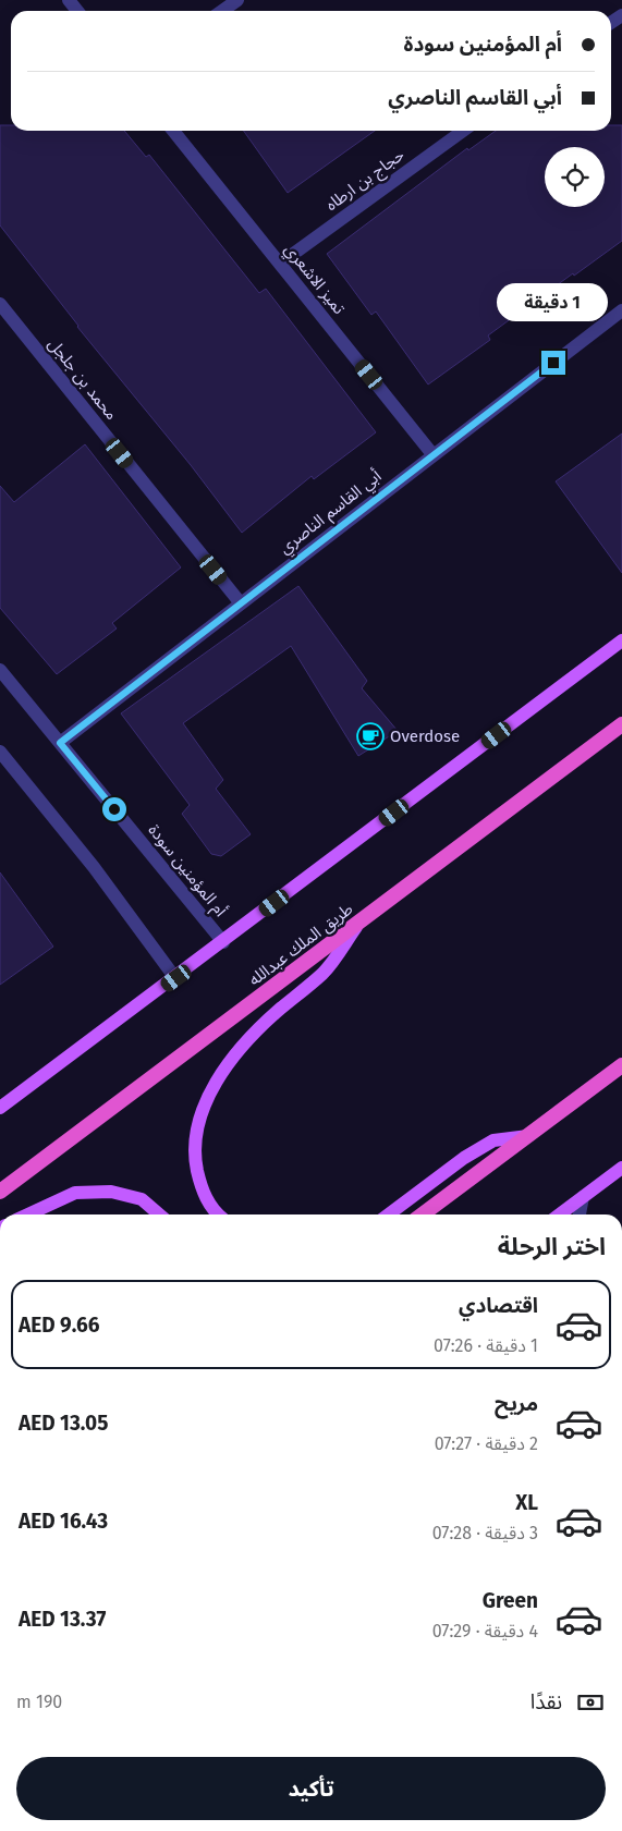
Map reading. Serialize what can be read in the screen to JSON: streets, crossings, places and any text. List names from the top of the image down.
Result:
{
  "streets": {
    "highway": ["طريق الملك عبدالله"],
    "street": [
      "حجاج بن ارطاه",
      "تميز الاشعري",
      "محمد بن جلجل",
      "أبي القاسم الناصري",
      "أم المؤمنين سودة"
    ]
  },
  "crossings": [
    ["حجاج بن ارطاه", "تميز الاشعري"],
    ["تميز الاشعري", "أبي القاسم الناصري"],
    ["محمد بن جلجل", "أبي القاسم الناصري"],
    ["أبي القاسم الناصري", "أم المؤمنين سودة"]
  ],
  "places": {
    "cafe": ["Overdose"]
  },
  "page": {
    "banner": ["أم المؤمنين سودة", "أبي القاسم الناصري"],
    "bubble": "1 دقيقة",
    "heading": "اختر الرحلة",
    "list": [
      {
        "name": "اقتصادي",
        "note": "1 دقيقة · 07:26",
        "value": "AED 9.66"
      },
      {
        "name": "مريح",
        "note": "2 دقيقة · 07:27",
        "value": "AED 13.05"
      },
      {
        "name": "XL",
        "note": "3 دقيقة · 07:28",
        "value": "AED 16.43"
      },
      {
        "name": "Green",
        "note": "4 دقيقة · 07:29",
        "value": "AED 13.37"
      }
    ],
    "pay": ["نقدًا", "190 m"],
    "buttons": "تأكيد"
  }
}
